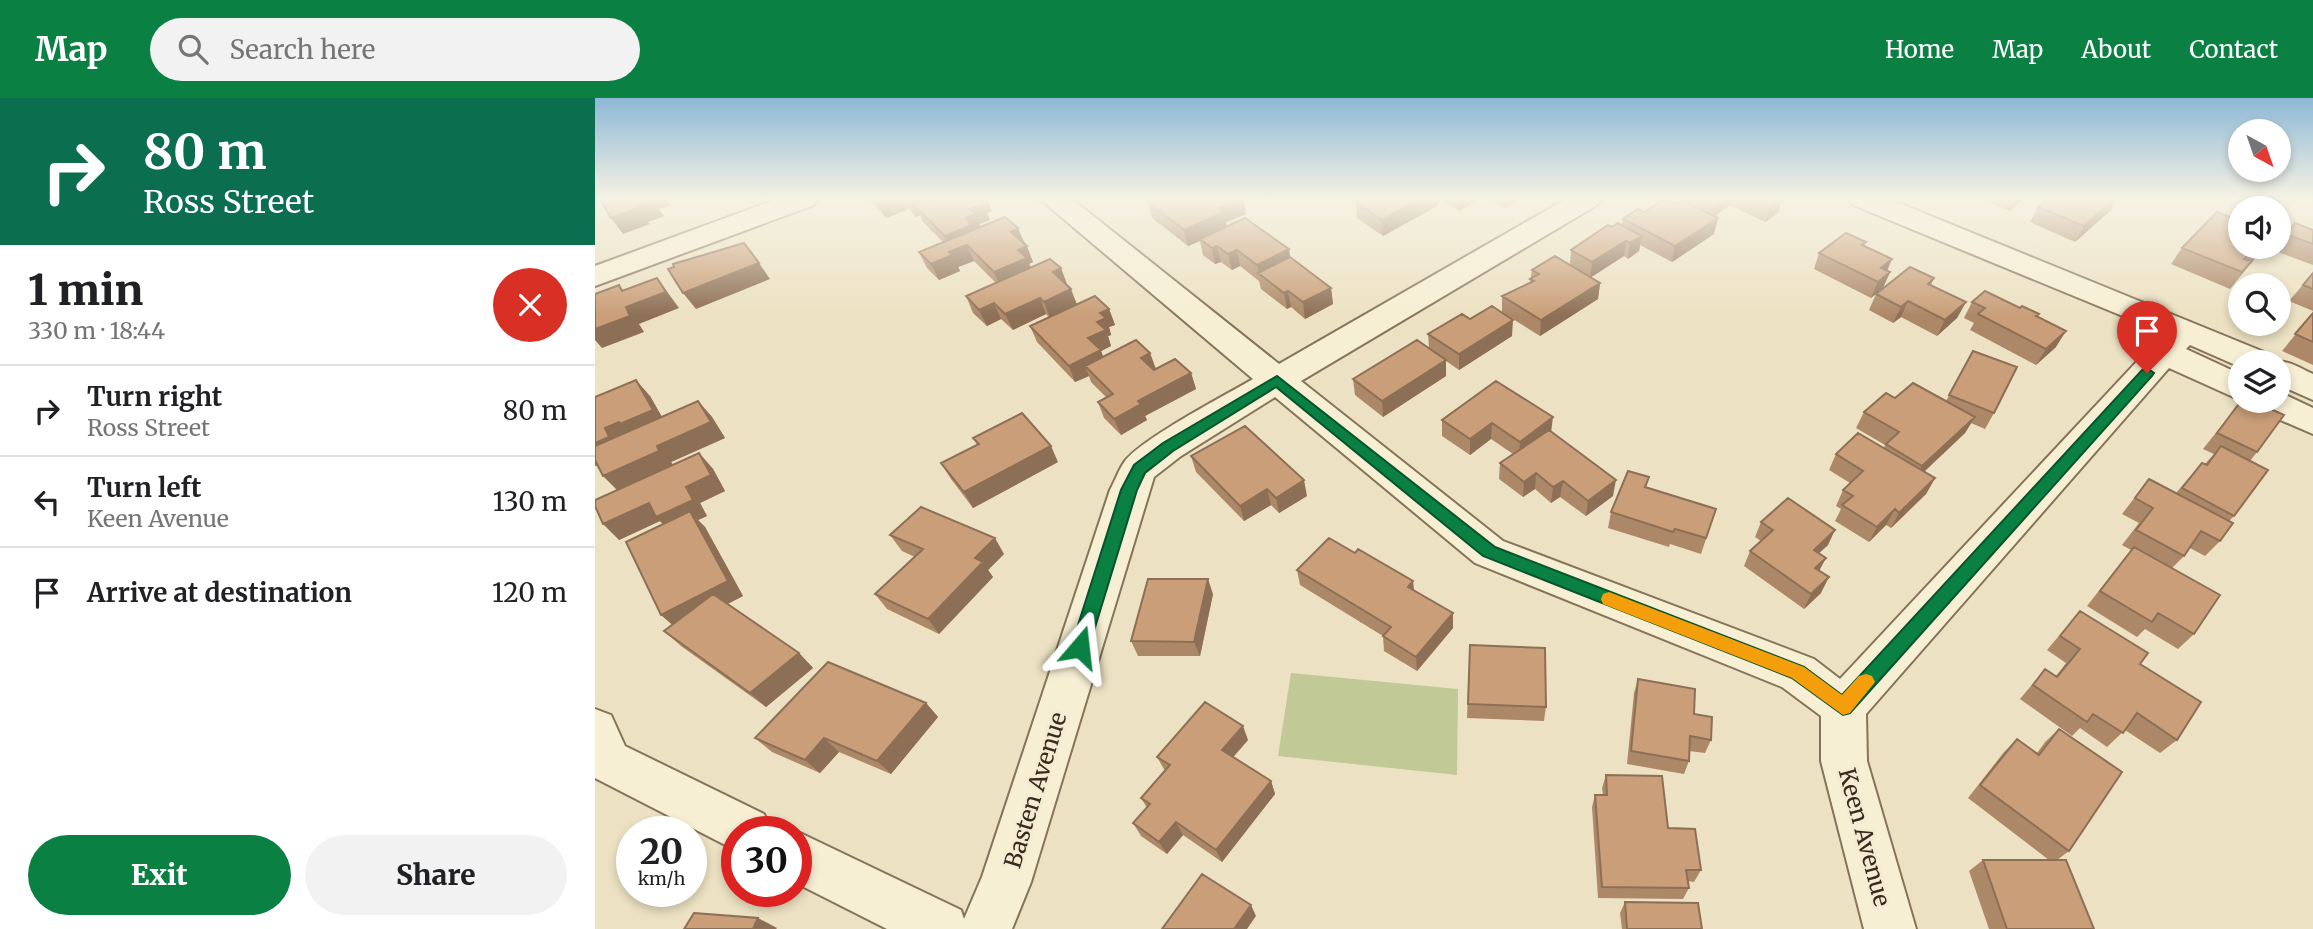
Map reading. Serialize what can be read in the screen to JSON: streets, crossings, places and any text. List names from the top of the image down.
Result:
{
  "streets": {
    "street": ["Basten Avenue", "Keen Avenue"]
  },
  "north": "bottom right",
  "page": {
    "header": "Map",
    "search": "Search here",
    "nav": [
      "Home",
      "Map",
      "About",
      "Contact"
    ],
    "turn": ["80 m", "Ross Street"],
    "heading": ["1 min", "330 m · 18:44"],
    "list": [
      {
        "name": "Turn right",
        "note": "Ross Street",
        "value": "80 m"
      },
      {
        "name": "Turn left",
        "note": "Keen Avenue",
        "value": "130 m"
      },
      {
        "name": "Arrive at destination",
        "value": "120 m"
      }
    ],
    "speed": "20 km/h",
    "limit": "30",
    "buttons": ["Exit", "Share"]
  }
}
